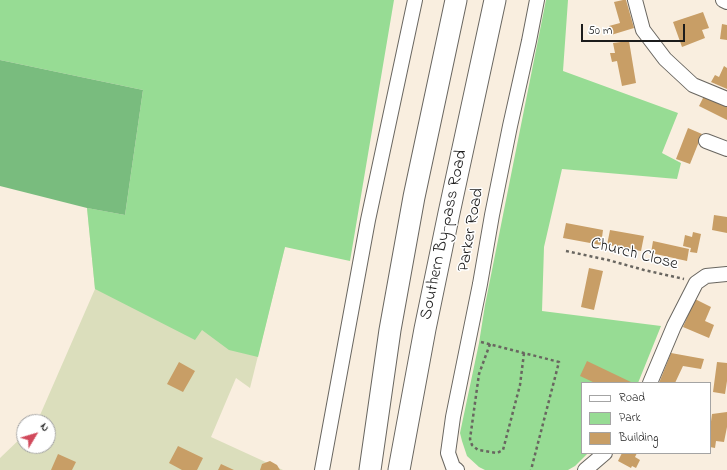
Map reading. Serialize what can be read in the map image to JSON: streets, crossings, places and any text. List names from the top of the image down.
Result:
{
  "streets": {
    "highway": ["Southern By-pass Road"],
    "street": ["Parker Road"],
    "path": ["Church Close"]
  },
  "legend": ["Road", "Park", "Building"],
  "scale_bar": "50 m",
  "north": "top right"
}
